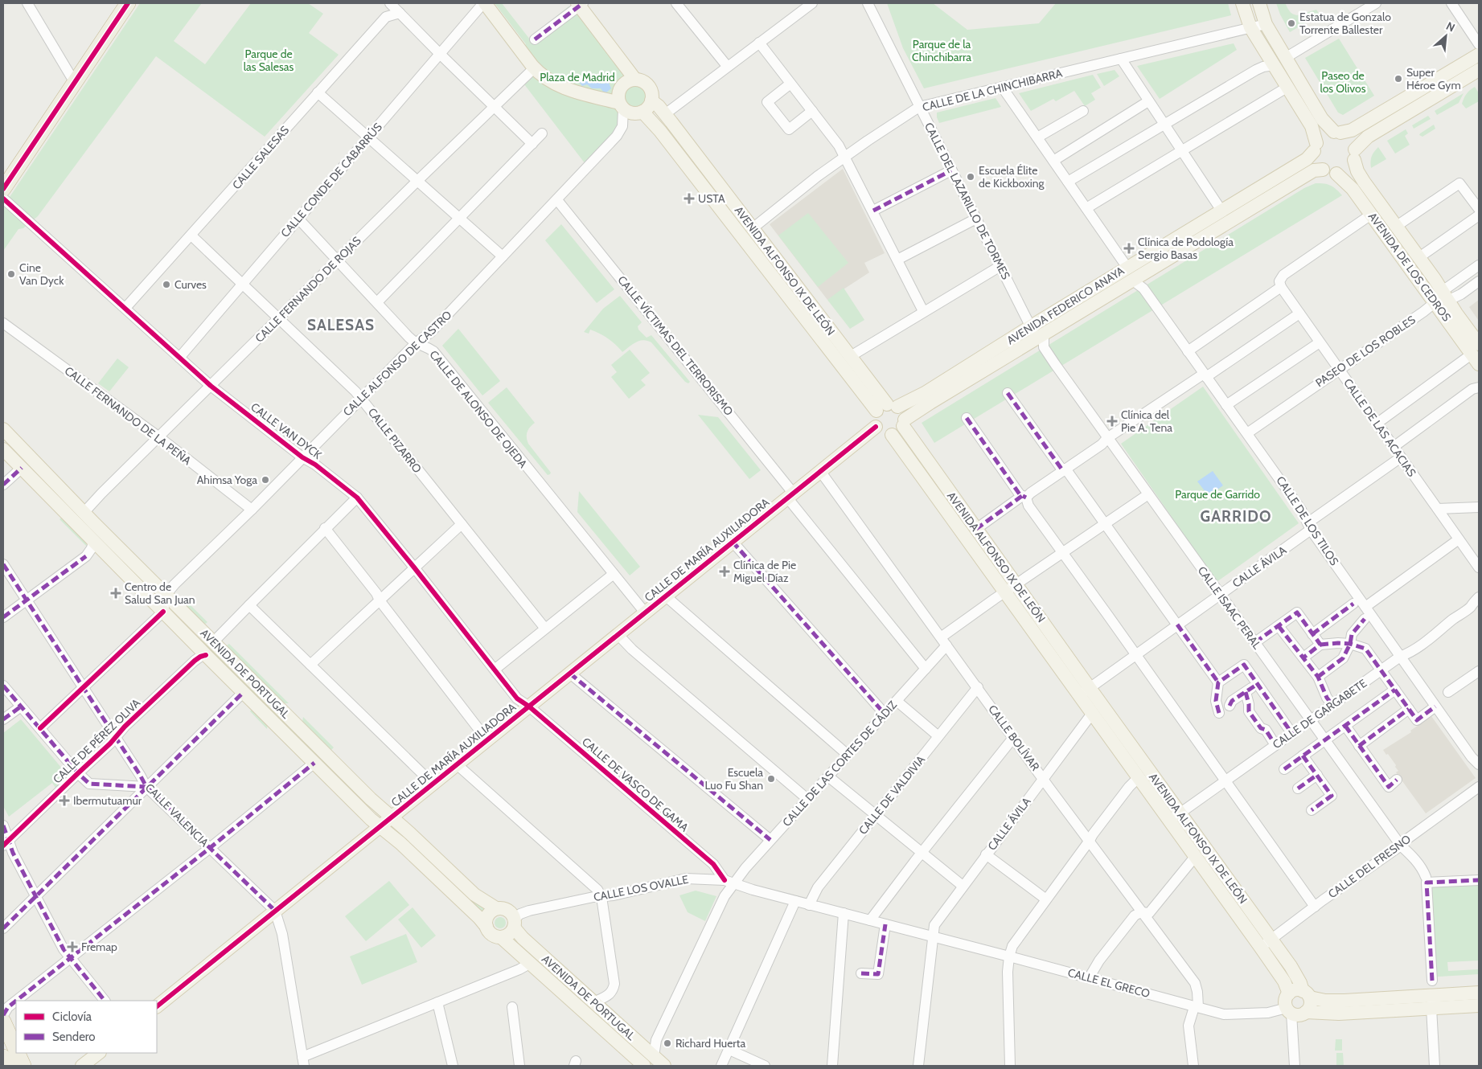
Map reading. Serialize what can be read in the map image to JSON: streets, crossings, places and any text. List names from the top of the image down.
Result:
{
  "streets": {
    "main road": [
      "AVENIDA DE LOS CEDROS",
      "AVENIDA ALFONSO IX DE LEÓN",
      "AVENIDA FEDERICO ANAYA",
      "CALLE DE MARÍA AUXILIADORA",
      "AVENIDA DE PORTUGAL"
    ],
    "street": [
      "CALLE DE LA CHINCHIBARRA",
      "CALLE SALESAS",
      "CALLE CONDE DE CABARRÚS",
      "CALLE DEL LAZARILLO DE TORMES",
      "CALLE FERNANDO DE ROJAS",
      "CALLE VÍCTIMAS DEL TERRORISMO",
      "PASEO DE LOS ROBLES",
      "CALLE ALFONSO DE CASTRO",
      "CALLE DE ALONSO DE OJEDA",
      "CALLE FERNANDO DE LA PEÑA",
      "CALLE DE LAS ACACIAS",
      "CALLE VAN DYCK",
      "CALLE PIZARRO",
      "CALLE DE LOS TILOS",
      "CALLE ÁVILA",
      "CALLE ISAAC PERAL",
      "CALLE DE GARGABETE",
      "CALLE BOLÍVAR",
      "CALLE DE PÉREZ OLIVA",
      "CALLE DE LAS CORTES DE CÁDIZ",
      "CALLE DE VASCO DE GAMA",
      "CALLE DE VALDIVIA",
      "CALLE VALENCIA",
      "CALLE DEL FRESNO",
      "CALLE LOS OVALLE",
      "CALLE EL GRECO"
    ]
  },
  "crossings": [
    ["CALLE DE LA CHINCHIBARRA", "CALLE DEL LAZARILLO DE TORMES"],
    ["CALLE DE LA CHINCHIBARRA", "AVENIDA ALFONSO IX DE LEÓN"],
    ["CALLE SALESAS", "CALLE VAN DYCK"],
    ["CALLE SALESAS", "CALLE PIZARRO"],
    ["CALLE CONDE DE CABARRÚS", "CALLE DE ALONSO DE OJEDA"],
    ["CALLE CONDE DE CABARRÚS", "CALLE VAN DYCK"],
    ["CALLE CONDE DE CABARRÚS", "CALLE PIZARRO"],
    ["CALLE DEL LAZARILLO DE TORMES", "AVENIDA FEDERICO ANAYA"],
    ["CALLE DEL LAZARILLO DE TORMES", "CALLE ISAAC PERAL"],
    ["AVENIDA DE LOS CEDROS", "AVENIDA FEDERICO ANAYA"],
    ["AVENIDA DE LOS CEDROS", "PASEO DE LOS ROBLES"],
    ["AVENIDA ALFONSO IX DE LEÓN", "AVENIDA FEDERICO ANAYA"],
    ["AVENIDA ALFONSO IX DE LEÓN", "CALLE ALFONSO DE CASTRO"],
    ["AVENIDA ALFONSO IX DE LEÓN", "CALLE DE MARÍA AUXILIADORA"],
    ["AVENIDA ALFONSO IX DE LEÓN", "CALLE ÁVILA"],
    ["AVENIDA ALFONSO IX DE LEÓN", "CALLE DE GARGABETE"],
    ["AVENIDA ALFONSO IX DE LEÓN", "CALLE DE LAS CORTES DE CÁDIZ"],
    ["AVENIDA ALFONSO IX DE LEÓN", "CALLE DEL FRESNO"],
    ["AVENIDA ALFONSO IX DE LEÓN", "CALLE EL GRECO"],
    ["CALLE FERNANDO DE ROJAS", "CALLE DE ALONSO DE OJEDA"],
    ["CALLE FERNANDO DE ROJAS", "CALLE FERNANDO DE LA PEÑA"],
    ["CALLE FERNANDO DE ROJAS", "CALLE VAN DYCK"],
    ["CALLE FERNANDO DE ROJAS", "CALLE PIZARRO"],
    ["CALLE FERNANDO DE ROJAS", "AVENIDA DE PORTUGAL"],
    ["AVENIDA FEDERICO ANAYA", "CALLE DE LOS TILOS"],
    ["AVENIDA FEDERICO ANAYA", "CALLE DE MARÍA AUXILIADORA"],
    ["AVENIDA FEDERICO ANAYA", "CALLE ISAAC PERAL"],
    ["CALLE VÍCTIMAS DEL TERRORISMO", "CALLE ALFONSO DE CASTRO"],
    ["CALLE VÍCTIMAS DEL TERRORISMO", "CALLE DE MARÍA AUXILIADORA"],
    ["CALLE VÍCTIMAS DEL TERRORISMO", "CALLE DE LAS CORTES DE CÁDIZ"],
    ["PASEO DE LOS ROBLES", "CALLE DE LAS ACACIAS"],
    ["PASEO DE LOS ROBLES", "CALLE DE LOS TILOS"],
    ["CALLE ALFONSO DE CASTRO", "CALLE DE ALONSO DE OJEDA"],
    ["CALLE ALFONSO DE CASTRO", "CALLE FERNANDO DE LA PEÑA"],
    ["CALLE ALFONSO DE CASTRO", "CALLE VAN DYCK"],
    ["CALLE ALFONSO DE CASTRO", "CALLE PIZARRO"],
    ["CALLE ALFONSO DE CASTRO", "AVENIDA DE PORTUGAL"],
    ["CALLE DE ALONSO DE OJEDA", "CALLE DE MARÍA AUXILIADORA"],
    ["CALLE DE LAS ACACIAS", "CALLE ÁVILA"],
    ["CALLE VAN DYCK", "CALLE DE MARÍA AUXILIADORA"],
    ["CALLE VAN DYCK", "CALLE DE VASCO DE GAMA"],
    ["CALLE DE LOS TILOS", "CALLE ÁVILA"],
    ["CALLE DE LOS TILOS", "CALLE DE GARGABETE"],
    ["CALLE DE MARÍA AUXILIADORA", "AVENIDA DE PORTUGAL"],
    ["CALLE DE MARÍA AUXILIADORA", "CALLE BOLÍVAR"],
    ["CALLE DE MARÍA AUXILIADORA", "CALLE DE VASCO DE GAMA"],
    ["CALLE DE MARÍA AUXILIADORA", "CALLE VALENCIA"],
    ["CALLE ÁVILA", "CALLE ISAAC PERAL"],
    ["CALLE ÁVILA", "CALLE BOLÍVAR"],
    ["CALLE ÁVILA", "CALLE LOS OVALLE"],
    ["CALLE ÁVILA", "CALLE EL GRECO"],
    ["CALLE ISAAC PERAL", "CALLE DE GARGABETE"],
    ["CALLE ISAAC PERAL", "CALLE DE LAS CORTES DE CÁDIZ"],
    ["CALLE ISAAC PERAL", "CALLE DEL FRESNO"],
    ["AVENIDA DE PORTUGAL", "CALLE DE PÉREZ OLIVA"],
    ["AVENIDA DE PORTUGAL", "CALLE DE LAS CORTES DE CÁDIZ"],
    ["AVENIDA DE PORTUGAL", "CALLE LOS OVALLE"],
    ["CALLE BOLÍVAR", "CALLE DE LAS CORTES DE CÁDIZ"],
    ["CALLE BOLÍVAR", "CALLE DE VALDIVIA"],
    ["CALLE BOLÍVAR", "CALLE EL GRECO"],
    ["CALLE DE PÉREZ OLIVA", "CALLE VALENCIA"],
    ["CALLE DE LAS CORTES DE CÁDIZ", "CALLE DE VASCO DE GAMA"],
    ["CALLE DE LAS CORTES DE CÁDIZ", "CALLE LOS OVALLE"],
    ["CALLE DE VASCO DE GAMA", "CALLE LOS OVALLE"],
    ["CALLE DE VALDIVIA", "CALLE LOS OVALLE"],
    ["CALLE LOS OVALLE", "CALLE EL GRECO"]
  ],
  "districts": ["SALESAS", "GARRIDO"],
  "parks": [
    "Parque de la Chinchibarra",
    "Parque de las Salesas",
    "Paseo de los Olivos",
    "Plaza de Madrid",
    "Parque de Garrido"
  ],
  "places": {
    "other": [
      "Estatua de Gonzalo Torrente Ballester",
      "Super Héroe Gym",
      "Escuela Élite de Kickboxing",
      "Cine Van Dyck",
      "Curves",
      "Ahimsa Yoga",
      "Escuela Luo Fu Shan",
      "Richard Huerta"
    ],
    "health": [
      "USTA",
      "Clínica de Podología Sergio Basas",
      "Clínica del Pie A. Tena",
      "Clínica de Pie Miguel Díaz",
      "Centro de Salud San Juan",
      "Ibermutuamur",
      "Fremap"
    ]
  },
  "legend": ["Ciclovía", "Sendero"],
  "north": "top right"
}
